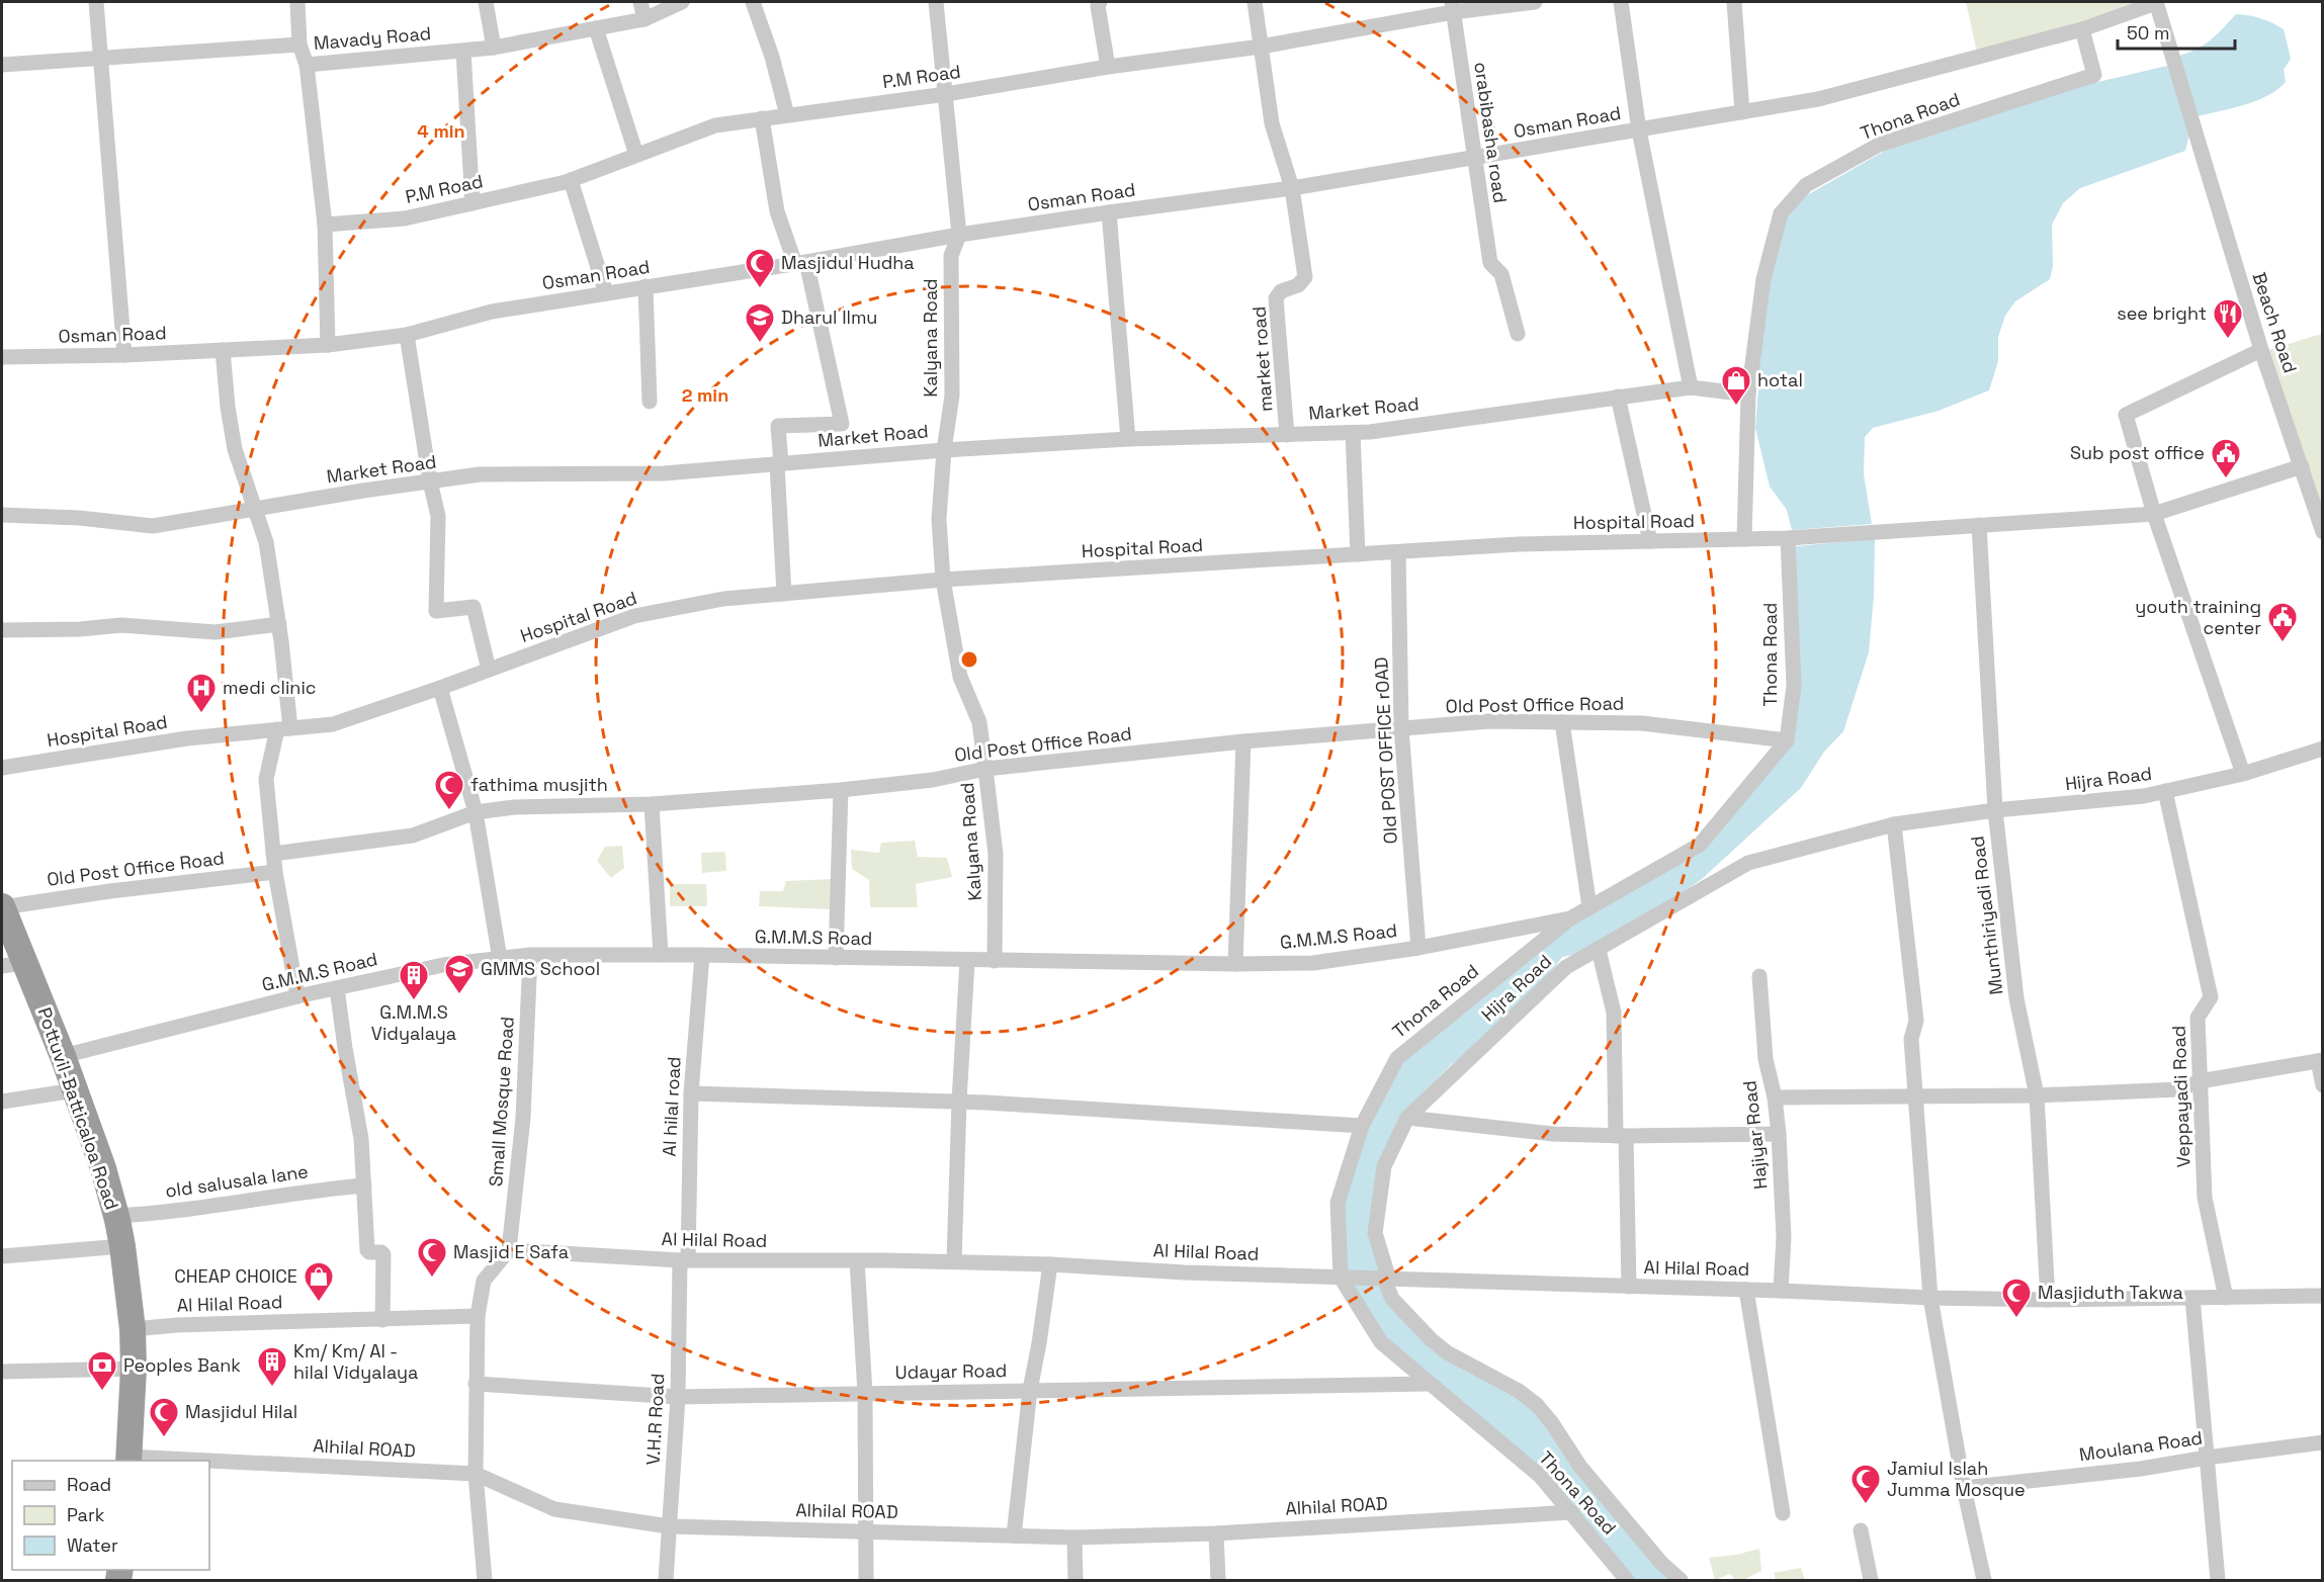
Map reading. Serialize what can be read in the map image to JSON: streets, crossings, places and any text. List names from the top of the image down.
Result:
{
  "streets": {
    "highway": ["Pottuvil-Batticaloa Road"],
    "street": [
      "Mavady Road",
      "P.M Road",
      "Thona Road",
      "Osman Road",
      "orabibasha road",
      "Beach Road",
      "Kalyana Road",
      "market road",
      "Market Road",
      "Hospital Road",
      "Old Post Office Road",
      "Old POST OFFICE rOAD",
      "Hijra Road",
      "Munthiriyadi Road",
      "G.M.M.S Road",
      "Veppayadi Road",
      "Small Mosque Road",
      "Al hilal road",
      "Hajiyar Road",
      "old salusala lane",
      "Al Hilal Road",
      "Udayar Road",
      "V.H.R Road",
      "Moulana Road",
      "Alhilal ROAD"
    ]
  },
  "crossings": [
    ["P.M Road", "orabibasha road"],
    ["P.M Road", "Kalyana Road"],
    ["Thona Road", "Osman Road"],
    ["Thona Road", "Market Road"],
    ["Thona Road", "Hospital Road"],
    ["Thona Road", "Old Post Office Road"],
    ["Thona Road", "G.M.M.S Road"],
    ["Thona Road", "Al Hilal Road"],
    ["Thona Road", "Udayar Road"],
    ["Thona Road", "Alhilal ROAD"],
    ["Osman Road", "orabibasha road"],
    ["Osman Road", "Beach Road"],
    ["Osman Road", "Kalyana Road"],
    ["Osman Road", "market road"],
    ["Beach Road", "Hospital Road"],
    ["Kalyana Road", "Market Road"],
    ["Kalyana Road", "Hospital Road"],
    ["Kalyana Road", "Old Post Office Road"],
    ["Kalyana Road", "G.M.M.S Road"],
    ["market road", "Market Road"],
    ["Hospital Road", "Old POST OFFICE rOAD"],
    ["Hospital Road", "Munthiriyadi Road"],
    ["Old Post Office Road", "Old POST OFFICE rOAD"],
    ["Old Post Office Road", "Pottuvil-Batticaloa Road"],
    ["Old POST OFFICE rOAD", "G.M.M.S Road"],
    ["Hijra Road", "Munthiriyadi Road"],
    ["Hijra Road", "Veppayadi Road"],
    ["Hijra Road", "Al Hilal Road"],
    ["Munthiriyadi Road", "Al Hilal Road"],
    ["G.M.M.S Road", "Small Mosque Road"],
    ["G.M.M.S Road", "Al hilal road"],
    ["G.M.M.S Road", "Pottuvil-Batticaloa Road"],
    ["Veppayadi Road", "Al Hilal Road"],
    ["Small Mosque Road", "Al Hilal Road"],
    ["Al hilal road", "Al Hilal Road"],
    ["Al hilal road", "V.H.R Road"],
    ["Pottuvil-Batticaloa Road", "old salusala lane"],
    ["Pottuvil-Batticaloa Road", "Al Hilal Road"],
    ["Pottuvil-Batticaloa Road", "Alhilal ROAD"],
    ["Hajiyar Road", "Al Hilal Road"],
    ["Al Hilal Road", "V.H.R Road"],
    ["Udayar Road", "V.H.R Road"],
    ["V.H.R Road", "Alhilal ROAD"]
  ],
  "places": {
    "mosque": [
      "Masjidul Hudha",
      "fathima musjith",
      "Masjid E Safa",
      "Masjiduth Takwa",
      "Masjidul Hilal",
      "Jamiul Islah Jumma Mosque"
    ],
    "restaurant": ["see bright"],
    "school or university": ["Dharul Ilmu", "GMMS School"],
    "shop": ["hotal", "CHEAP CHOICE"],
    "public building": ["Sub post office", "youth training center"],
    "hospital": ["medi clinic"],
    "building": ["G.M.M.S Vidyalaya", "Km/ Km/ Al - hilal Vidyalaya"],
    "bank": ["Peoples Bank"]
  },
  "legend": ["Road", "Park", "Water"],
  "scale_bar": "50 m",
  "rings": ["4 min", "2 min"]
}
